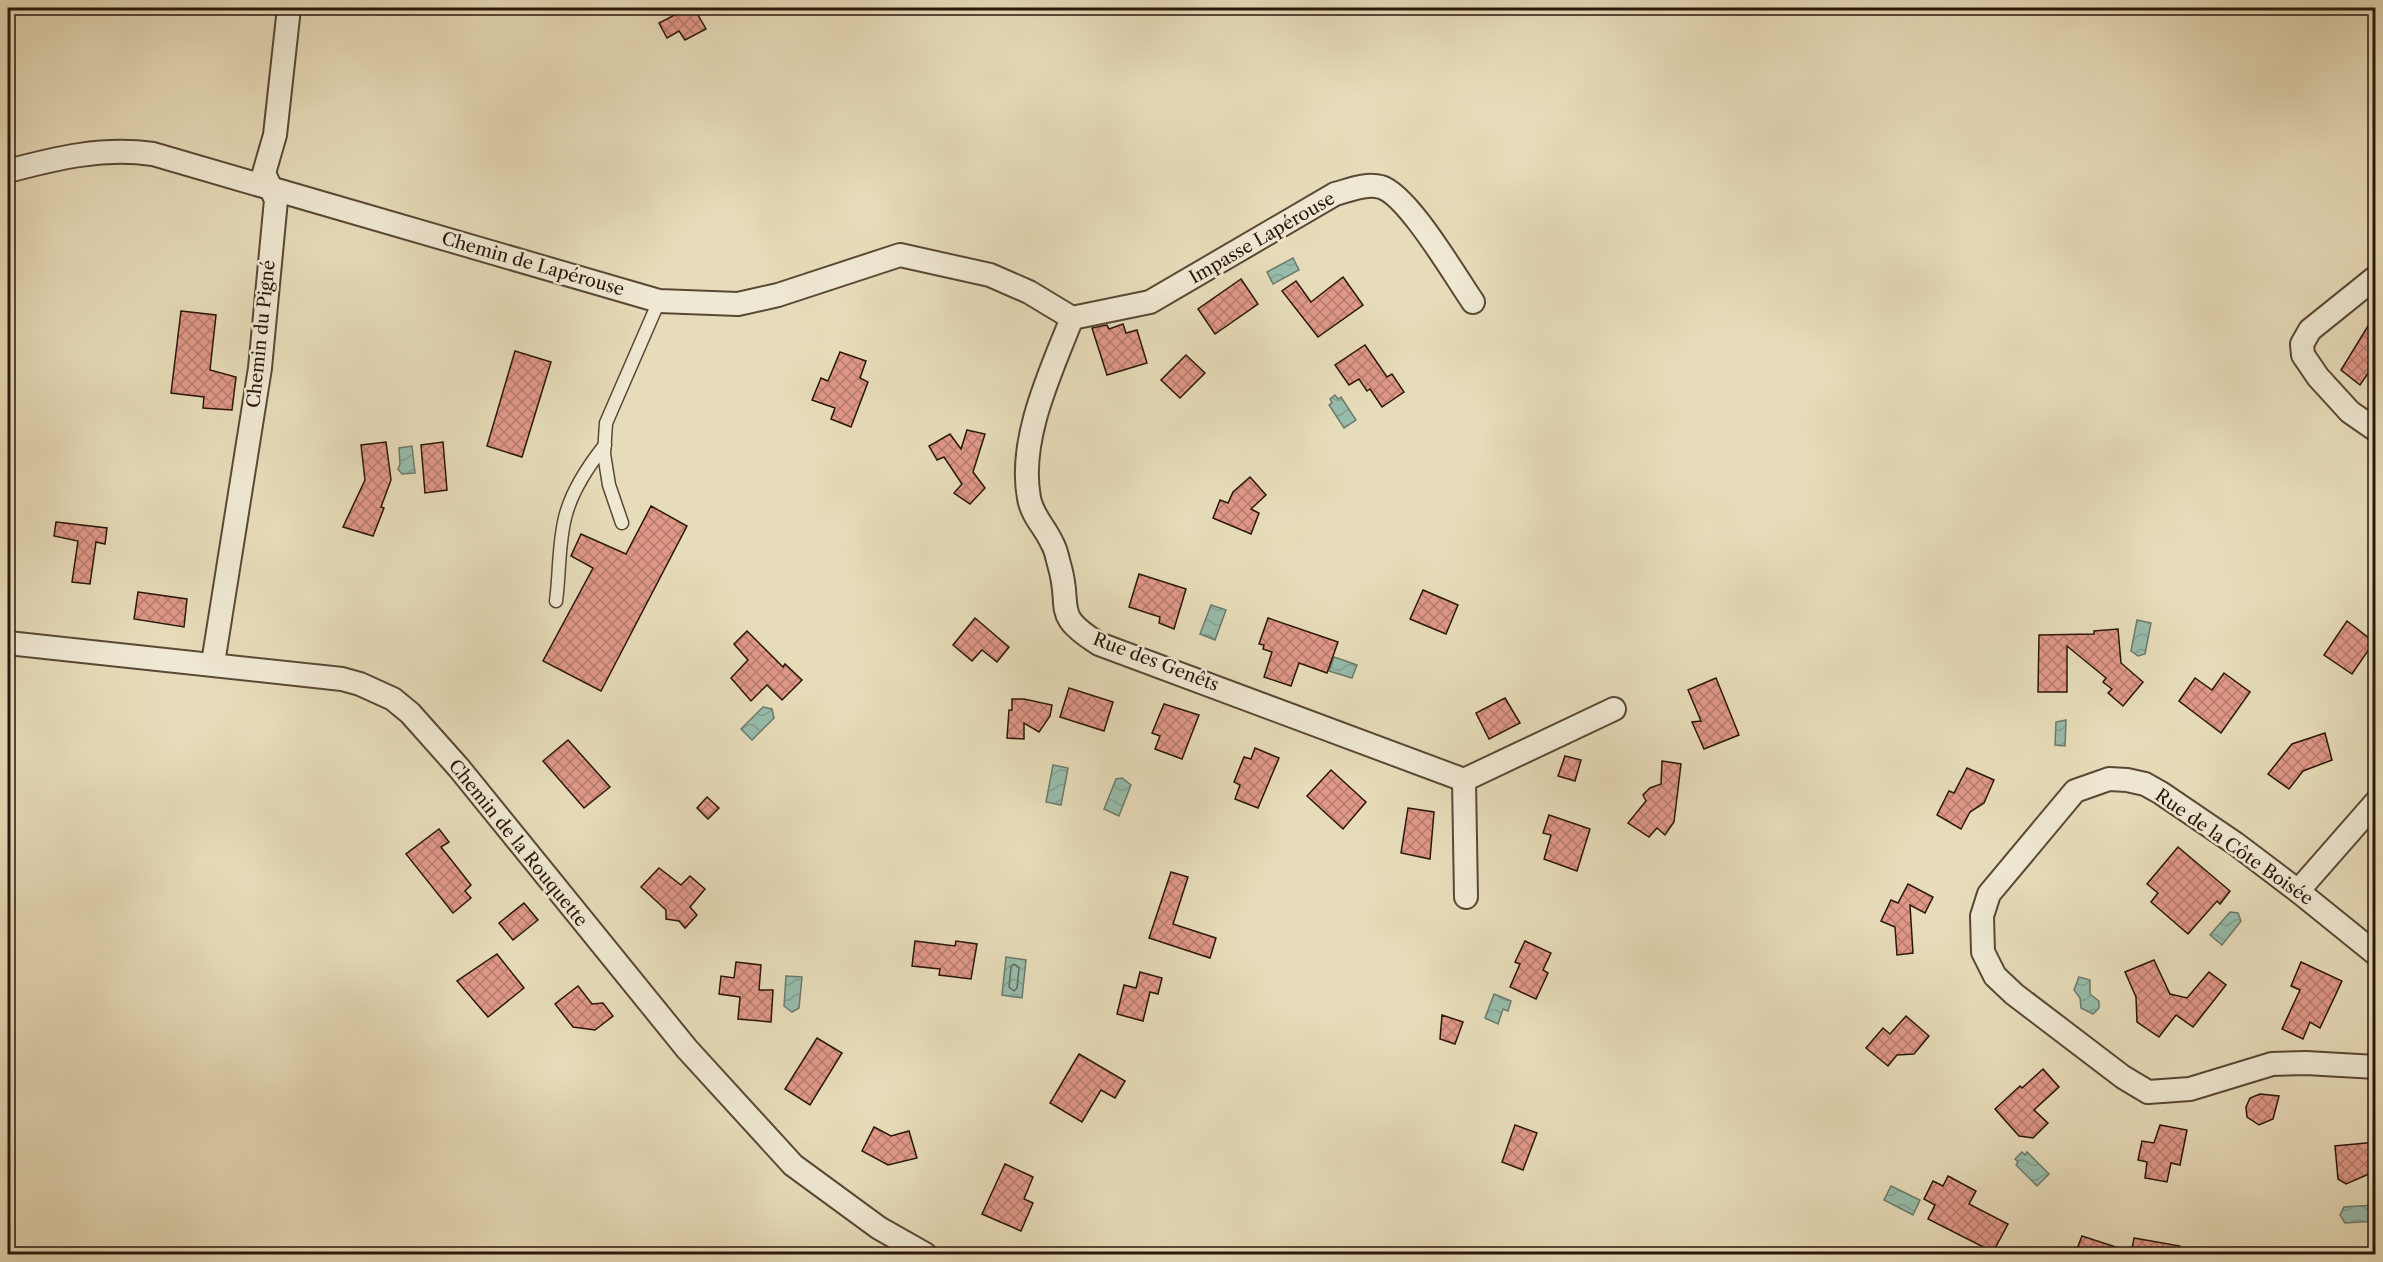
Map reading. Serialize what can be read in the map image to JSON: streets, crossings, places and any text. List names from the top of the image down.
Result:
{
  "streets": {
    "street": [
      "Impasse Lapérouse",
      "Chemin de Lapérouse",
      "Chemin du Pigné",
      "Rue des Genêts",
      "Chemin de la Rouquette",
      "Rue de la Côte Boisée"
    ]
  },
  "crossings": [
    ["Impasse Lapérouse", "Chemin de Lapérouse"],
    ["Impasse Lapérouse", "Rue des Genêts"],
    ["Chemin de Lapérouse", "Chemin du Pigné"],
    ["Chemin de Lapérouse", "Rue des Genêts"],
    ["Chemin du Pigné", "Chemin de la Rouquette"]
  ]
}
